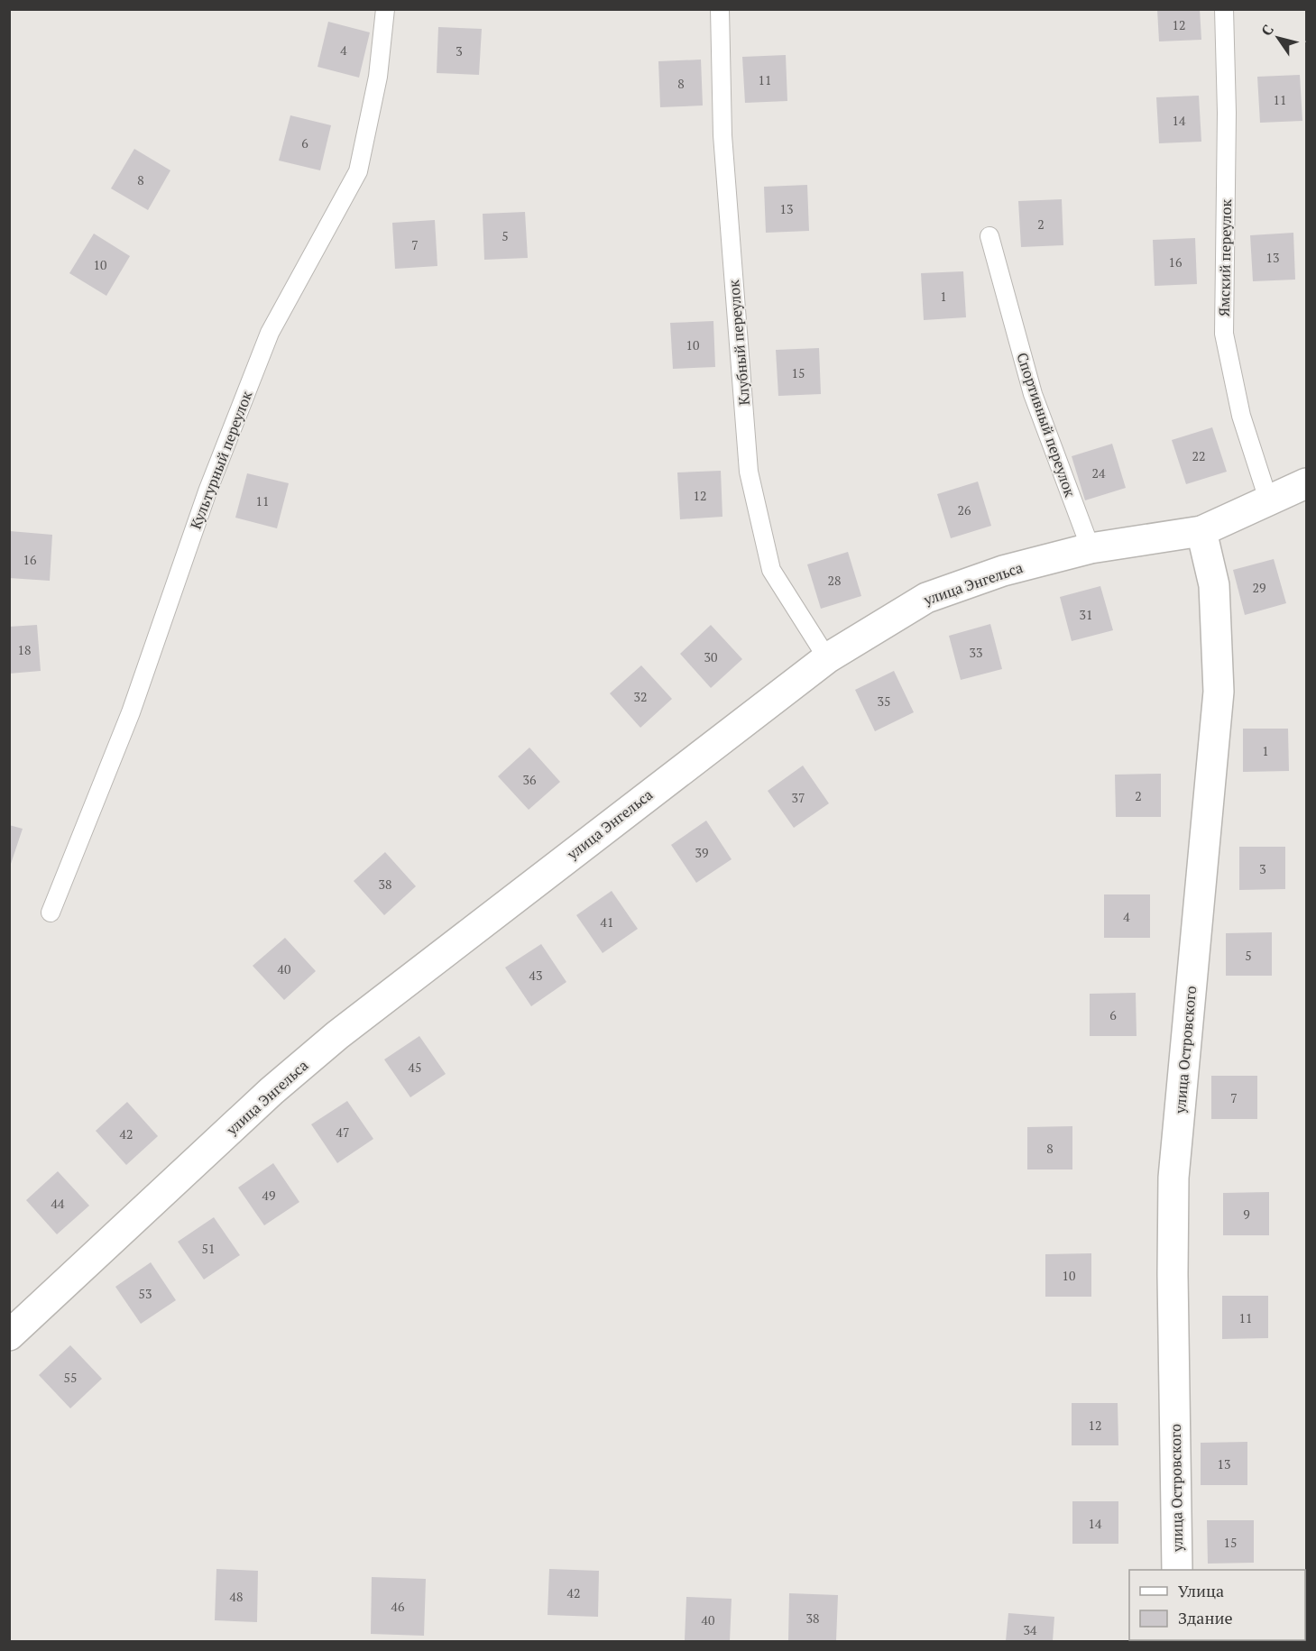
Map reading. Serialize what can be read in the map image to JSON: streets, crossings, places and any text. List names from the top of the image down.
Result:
{
  "streets": {
    "street": ["улица Энгельса", "улица Островского"],
    "lane": [
      "Ямский переулок",
      "Клубный переулок",
      "Спортивный переулок",
      "Культурный переулок"
    ]
  },
  "crossings": [
    ["Ямский переулок", "улица Энгельса"],
    ["Клубный переулок", "улица Энгельса"],
    ["Спортивный переулок", "улица Энгельса"],
    ["улица Энгельса", "улица Островского"]
  ],
  "house_numbers": [
    "12",
    "4",
    "3",
    "11",
    "8",
    "11",
    "14",
    "6",
    "8",
    "13",
    "2",
    "5",
    "7",
    "13",
    "16",
    "10",
    "1",
    "10",
    "15",
    "22",
    "24",
    "12",
    "11",
    "26",
    "16",
    "28",
    "29",
    "31",
    "18",
    "33",
    "30",
    "32",
    "35",
    "1",
    "36",
    "2",
    "37",
    "39",
    "3",
    "38",
    "4",
    "41",
    "5",
    "40",
    "43",
    "6",
    "45",
    "7",
    "47",
    "42",
    "8",
    "49",
    "44",
    "9",
    "51",
    "10",
    "53",
    "11",
    "55",
    "12",
    "13",
    "14",
    "15",
    "42",
    "48",
    "46",
    "38",
    "40",
    "34"
  ],
  "legend": ["Улица", "Здание"],
  "north": "top left"
}
